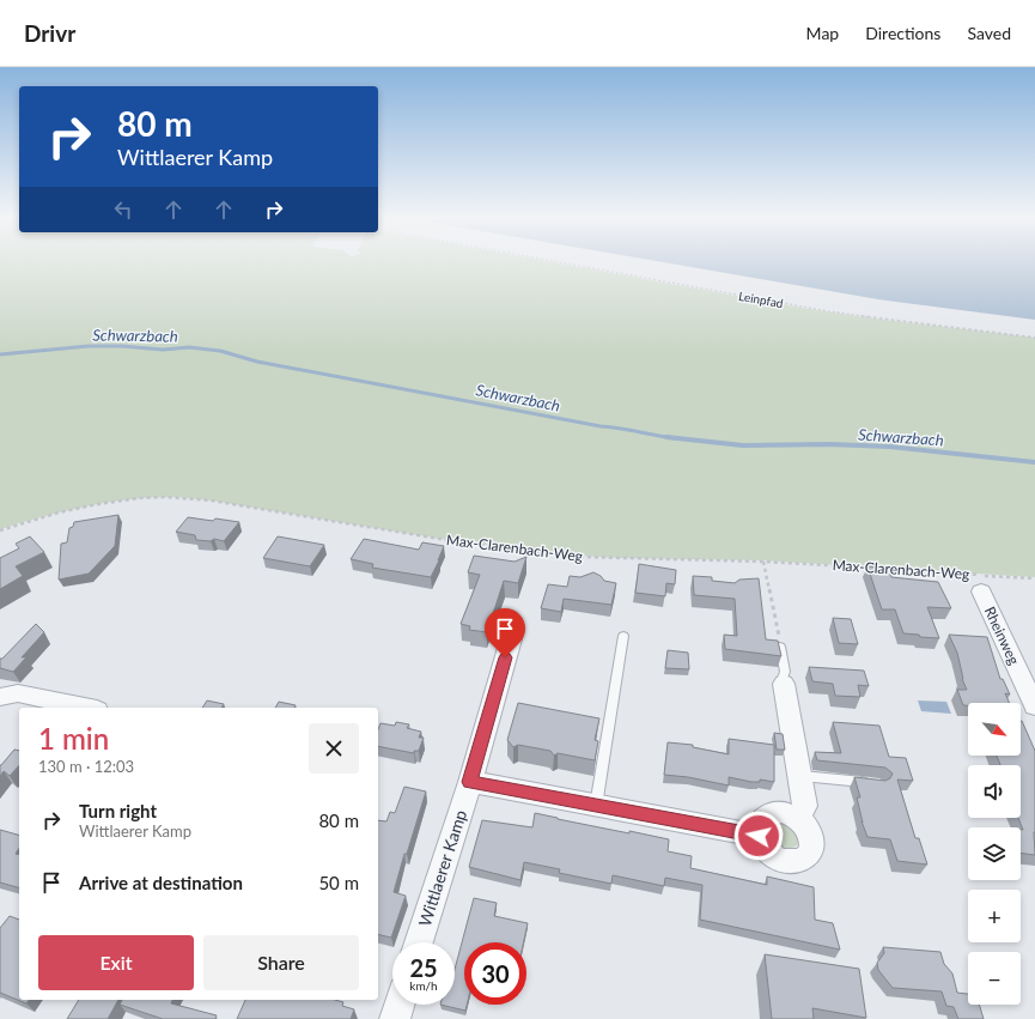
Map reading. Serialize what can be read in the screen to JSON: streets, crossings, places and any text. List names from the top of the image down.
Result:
{
  "streets": {
    "street": ["Rheinweg", "Wittlaerer Kamp"],
    "path": ["Leinpfad", "Max-Clarenbach-Weg"]
  },
  "water": ["Schwarzbach"],
  "north": "bottom right",
  "page": {
    "header": "Drivr",
    "nav": ["Map", "Directions", "Saved"],
    "turn": ["80 m", "Wittlaerer Kamp"],
    "map_buttons": ["+", "−"],
    "heading": ["1 min", "130 m · 12:03"],
    "list": [
      {
        "name": "Turn right",
        "note": "Wittlaerer Kamp",
        "value": "80 m"
      },
      {
        "name": "Arrive at destination",
        "value": "50 m"
      }
    ],
    "buttons": ["Exit", "Share"],
    "speed": "25 km/h",
    "limit": "30"
  }
}
